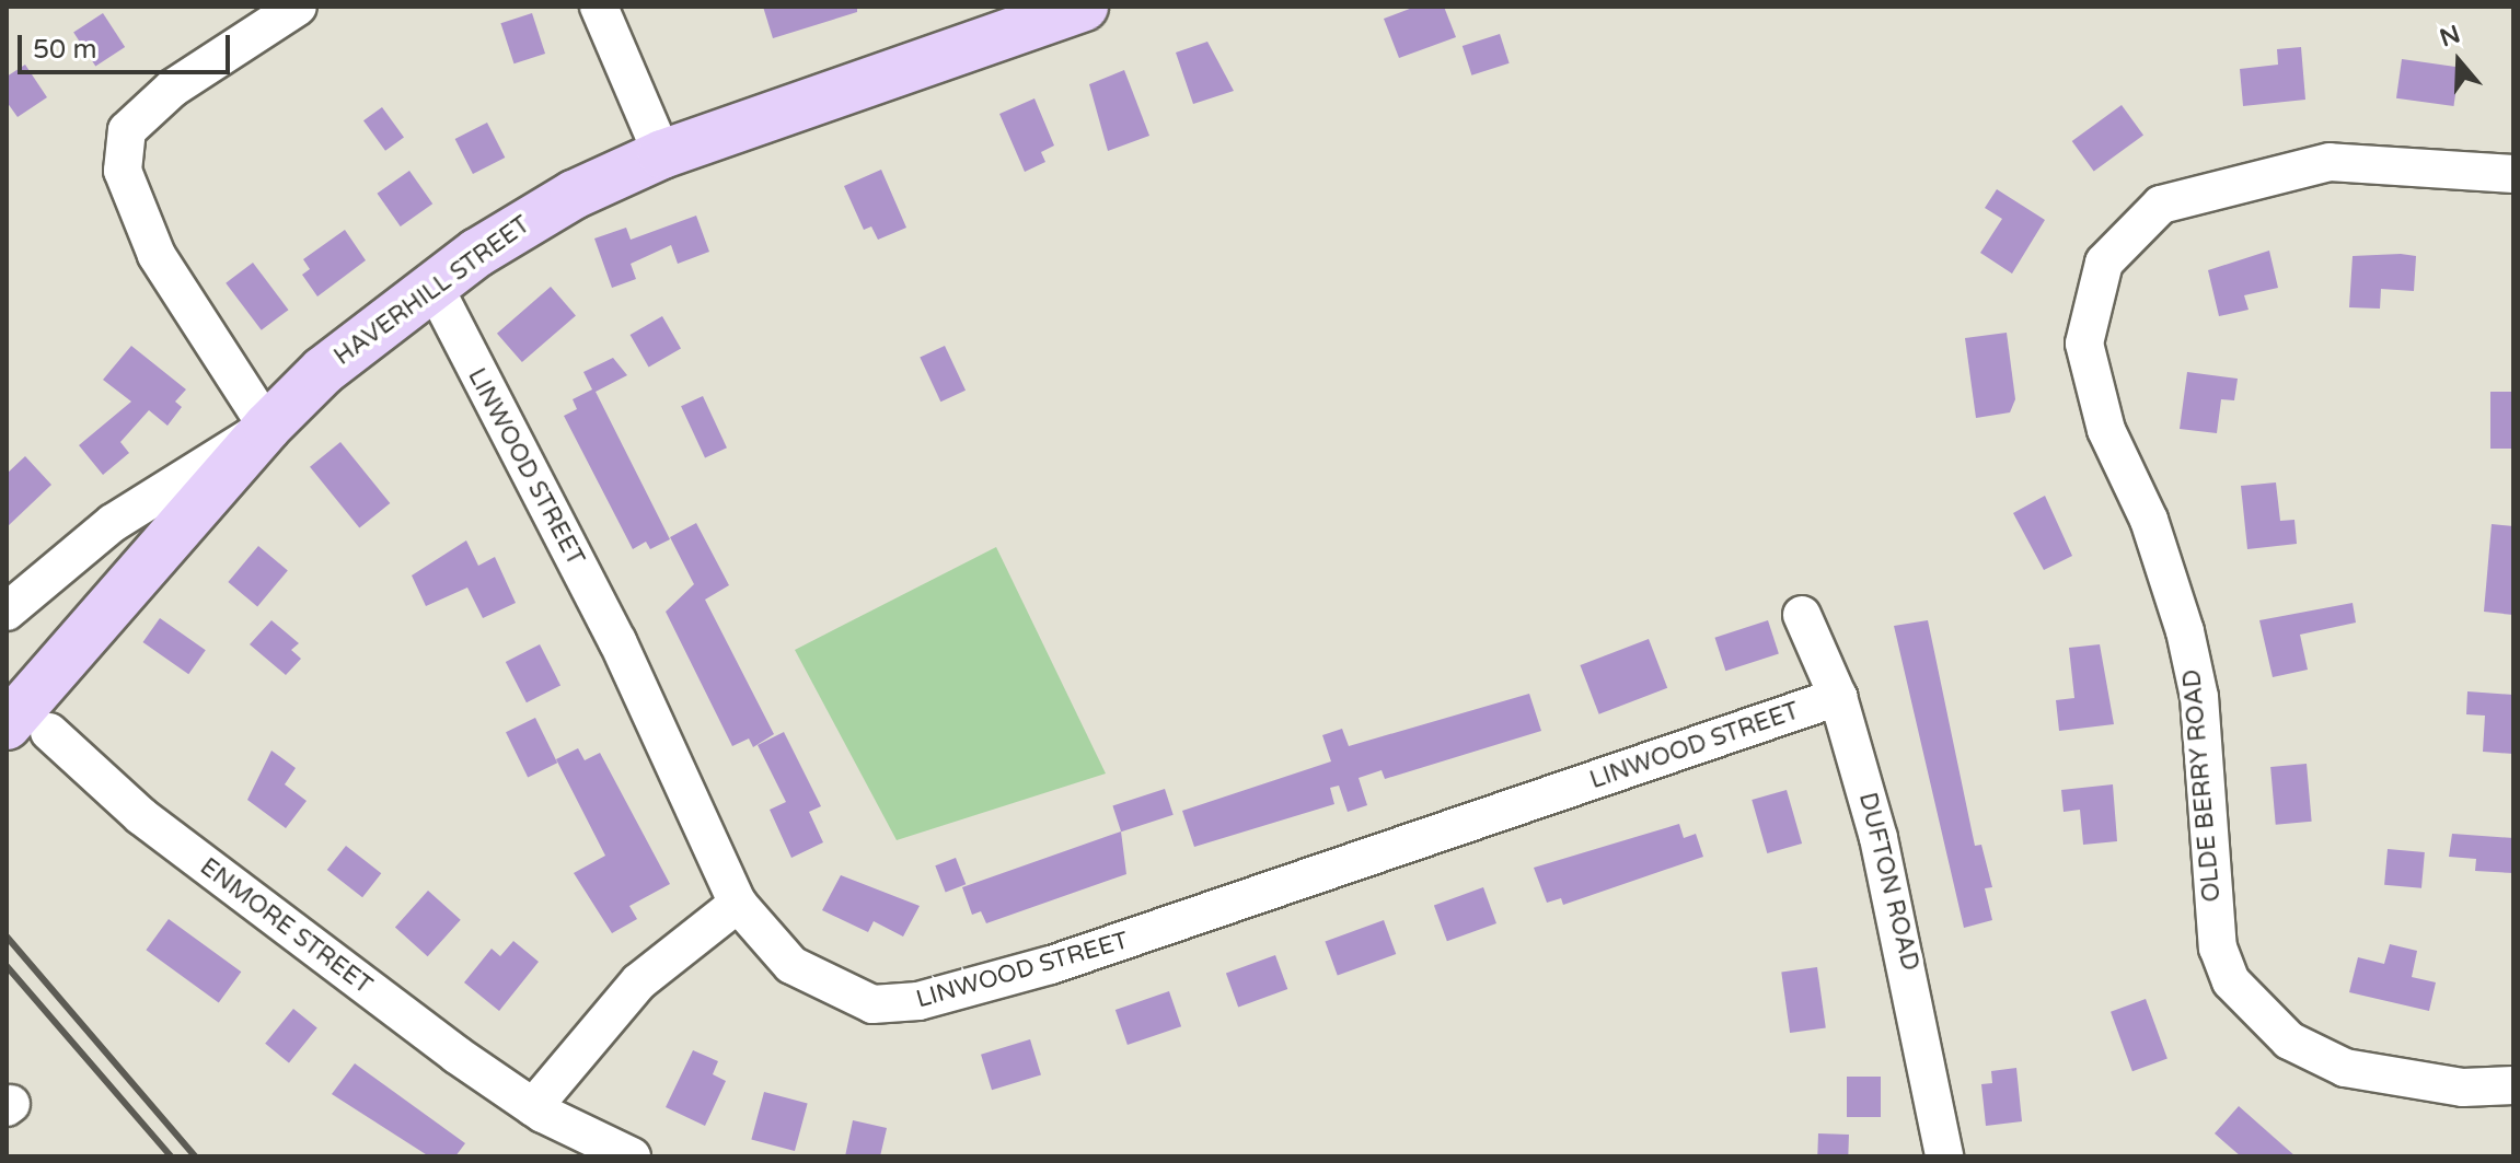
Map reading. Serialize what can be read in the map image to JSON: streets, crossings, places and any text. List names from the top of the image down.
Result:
{
  "streets": {
    "main road": ["HAVERHILL STREET"],
    "street": [
      "LINWOOD STREET",
      "OLDE BERRY ROAD",
      "DUFTON ROAD",
      "ENMORE STREET"
    ]
  },
  "crossings": [
    ["HAVERHILL STREET", "LINWOOD STREET"],
    ["HAVERHILL STREET", "ENMORE STREET"],
    ["LINWOOD STREET", "DUFTON ROAD"]
  ],
  "scale_bar": "50 m",
  "north": "top"
}
